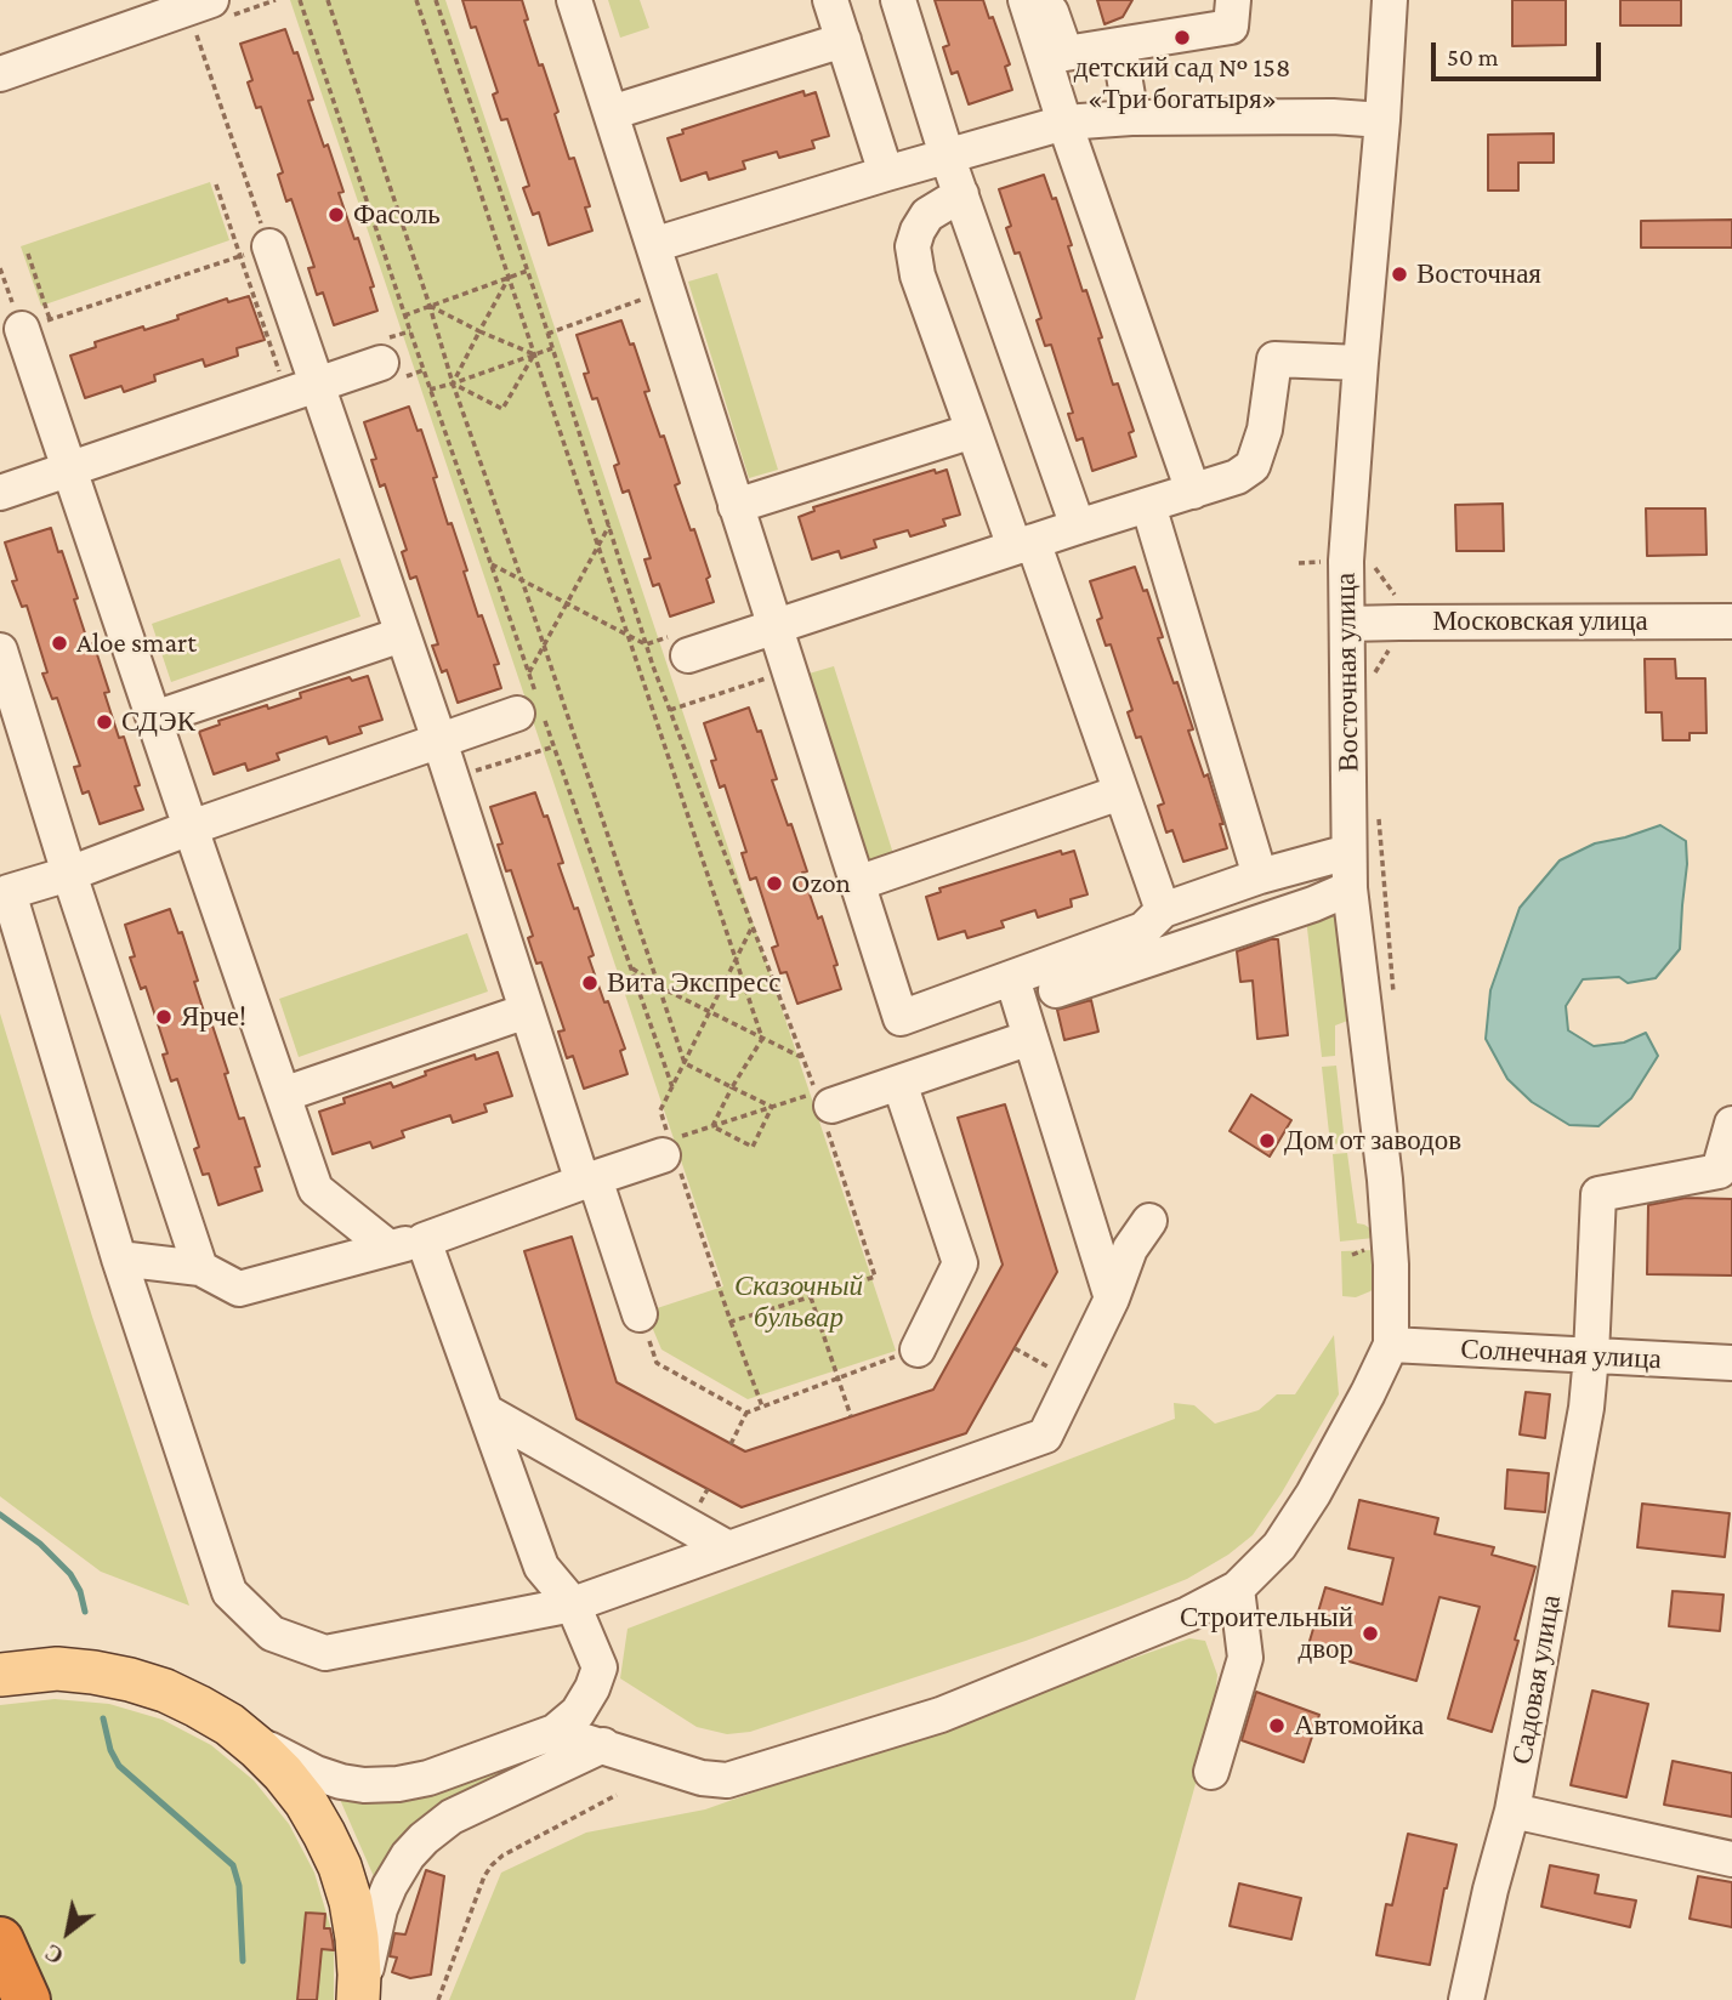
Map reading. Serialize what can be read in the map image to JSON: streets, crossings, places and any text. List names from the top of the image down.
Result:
{
  "streets": {
    "street": [
      "Московская улица",
      "Восточная улица",
      "Солнечная улица",
      "Садовая улица"
    ]
  },
  "crossings": [
    ["Московская улица", "Восточная улица"],
    ["Восточная улица", "Солнечная улица"],
    ["Солнечная улица", "Садовая улица"]
  ],
  "parks": ["Сказочный бульвар"],
  "places": [
    "детский сад № 158 «Три богатыря»",
    "Фасоль",
    "Восточная",
    "Aloe smart",
    "СДЭК",
    "Ozon",
    "Вита Экспресс",
    "Ярче!",
    "Дом от заводов",
    "Строительный двор",
    "Автомойка"
  ],
  "scale_bar": "50 m",
  "north": "bottom left"
}
